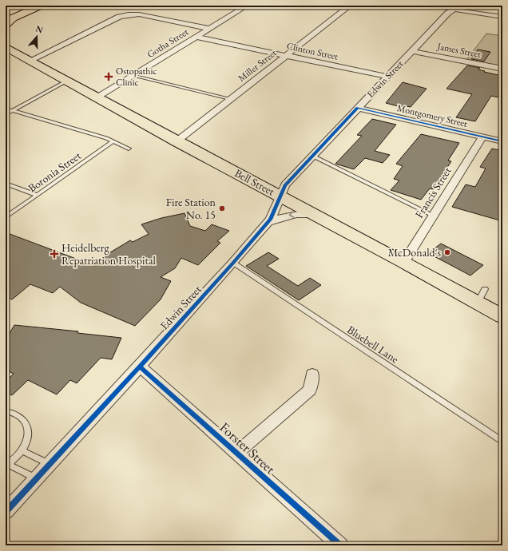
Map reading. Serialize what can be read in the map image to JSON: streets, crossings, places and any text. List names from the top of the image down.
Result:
{
  "streets": {
    "main road": ["Bell Street"],
    "street": [
      "Gotha Street",
      "James Street",
      "Clinton Street",
      "Miller Street",
      "Edwin Street",
      "Montgomery Street",
      "Francis Street",
      "Forster Street"
    ],
    "lane": ["Boronia Street", "Bluebell Lane"]
  },
  "crossings": [
    ["Gotha Street", "Clinton Street"],
    ["Gotha Street", "Bell Street"],
    ["James Street", "Edwin Street"],
    ["Clinton Street", "Miller Street"],
    ["Clinton Street", "Edwin Street"],
    ["Miller Street", "Bell Street"],
    ["Edwin Street", "Montgomery Street"],
    ["Edwin Street", "Bell Street"],
    ["Edwin Street", "Bluebell Lane"],
    ["Edwin Street", "Forster Street"],
    ["Montgomery Street", "Francis Street"],
    ["Bell Street", "Francis Street"]
  ],
  "places": {
    "health": ["Ostopathic Clinic", "Heidelberg Repatriation Hospital"],
    "other": ["Fire Station No. 15", "McDonald's"]
  },
  "north": "top"
}
